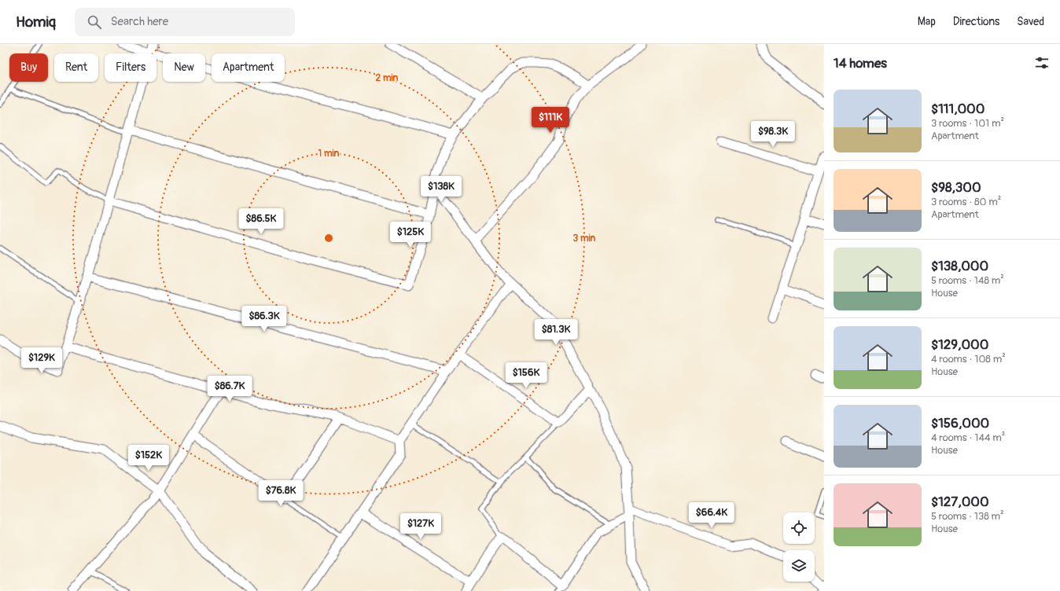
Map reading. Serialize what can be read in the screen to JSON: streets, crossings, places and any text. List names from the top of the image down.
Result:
{
  "page": {
    "header": "Homiq",
    "search": "Search here",
    "nav": ["Map", "Directions", "Saved"],
    "heading": "14 homes",
    "chip": [
      "Buy",
      "Rent",
      "Filters",
      "New",
      "Apartment"
    ],
    "list": [
      {
        "name": "$111,000",
        "note": "3 rooms · 101 m² · Apartment"
      },
      {
        "name": "$98,300",
        "note": "3 rooms · 80 m² · Apartment"
      },
      {
        "name": "$138,000",
        "note": "5 rooms · 148 m² · House"
      },
      {
        "name": "$129,000",
        "note": "4 rooms · 108 m² · House"
      },
      {
        "name": "$156,000",
        "note": "4 rooms · 144 m² · House"
      },
      {
        "name": "$127,000",
        "note": "5 rooms · 138 m² · House"
      }
    ],
    "price": [
      "$111K",
      "$98.3K",
      "$138K",
      "$86.5K",
      "$125K",
      "$86.3K",
      "$81.3K",
      "$129K",
      "$156K",
      "$86.7K",
      "$152K",
      "$76.8K",
      "$66.4K",
      "$127K"
    ]
  },
  "rings": ["2 min", "1 min", "3 min"]
}
